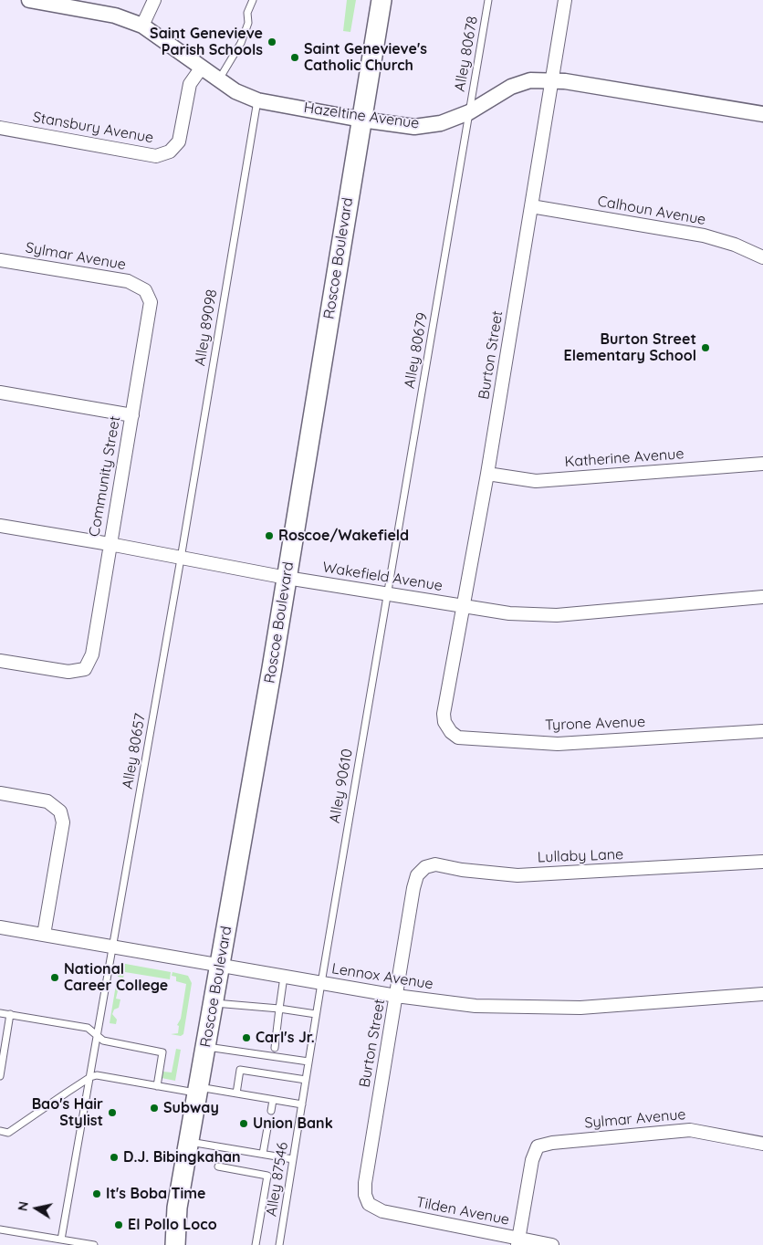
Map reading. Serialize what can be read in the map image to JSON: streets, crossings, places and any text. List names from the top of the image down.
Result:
{
  "streets": {
    "main road": ["Roscoe Boulevard"],
    "street": [
      "Hazeltine Avenue",
      "Stansbury Avenue",
      "Calhoun Avenue",
      "Sylmar Avenue",
      "Burton Street",
      "Katherine Avenue",
      "Community Street",
      "Wakefield Avenue",
      "Tyrone Avenue",
      "Lullaby Lane",
      "Lennox Avenue",
      "Tilden Avenue"
    ],
    "lane": [
      "Alley 80678",
      "Alley 89098",
      "Alley 80679",
      "Alley 80657",
      "Alley 90610",
      "Alley 87546"
    ]
  },
  "crossings": [
    ["Alley 80678", "Hazeltine Avenue"],
    ["Alley 80678", "Alley 80679"],
    ["Hazeltine Avenue", "Stansbury Avenue"],
    ["Hazeltine Avenue", "Roscoe Boulevard"],
    ["Hazeltine Avenue", "Alley 89098"],
    ["Hazeltine Avenue", "Alley 80679"],
    ["Hazeltine Avenue", "Burton Street"],
    ["Calhoun Avenue", "Burton Street"],
    ["Sylmar Avenue", "Community Street"],
    ["Sylmar Avenue", "Tilden Avenue"],
    ["Roscoe Boulevard", "Wakefield Avenue"],
    ["Roscoe Boulevard", "Lennox Avenue"],
    ["Alley 89098", "Wakefield Avenue"],
    ["Alley 89098", "Alley 80657"],
    ["Alley 80679", "Wakefield Avenue"],
    ["Alley 80679", "Alley 90610"],
    ["Burton Street", "Katherine Avenue"],
    ["Burton Street", "Wakefield Avenue"],
    ["Burton Street", "Tyrone Avenue"],
    ["Burton Street", "Lullaby Lane"],
    ["Burton Street", "Lennox Avenue"],
    ["Burton Street", "Tilden Avenue"],
    ["Community Street", "Wakefield Avenue"],
    ["Wakefield Avenue", "Alley 80657"],
    ["Wakefield Avenue", "Alley 90610"],
    ["Alley 80657", "Lennox Avenue"],
    ["Alley 90610", "Lennox Avenue"],
    ["Alley 90610", "Alley 87546"],
    ["Lennox Avenue", "Alley 87546"]
  ],
  "places": [
    "Saint Genevieve Parish Schools",
    "Saint Genevieve's Catholic Church",
    "Burton Street Elementary School",
    "Roscoe/Wakefield",
    "National Career College",
    "Carl's Jr.",
    "Subway",
    "Bao's Hair Stylist",
    "Union Bank",
    "D.J. Bibingkahan",
    "It's Boba Time",
    "El Pollo Loco"
  ],
  "north": "left"
}
